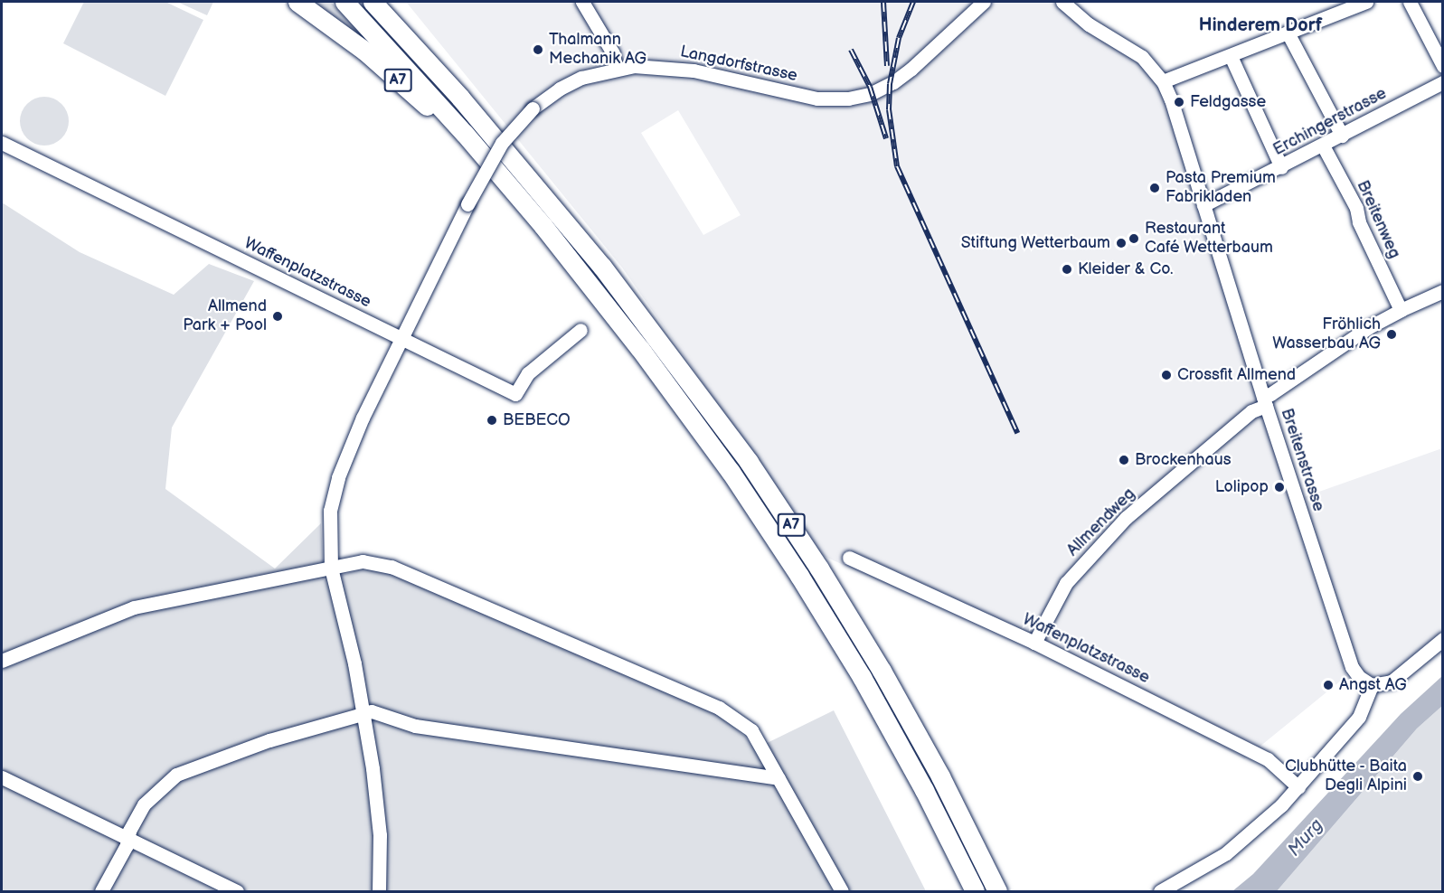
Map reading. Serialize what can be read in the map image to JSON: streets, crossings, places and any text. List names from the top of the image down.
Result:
{
  "streets": {
    "highway": ["A7"],
    "street": [
      "Langdorfstrasse",
      "Erchingerstrasse",
      "Breitenweg",
      "Waffenplatzstrasse",
      "Breitenstrasse",
      "Allmendweg"
    ]
  },
  "crossings": [
    ["Langdorfstrasse", "Waffenplatzstrasse"],
    ["Erchingerstrasse", "Breitenweg"],
    ["Erchingerstrasse", "Breitenstrasse"],
    ["Breitenweg", "Allmendweg"],
    ["Waffenplatzstrasse", "Allmendweg"],
    ["Breitenstrasse", "Allmendweg"]
  ],
  "districts": ["Hinderem Dorf"],
  "water": ["Murg"],
  "places": [
    "Thalmann Mechanik AG",
    "Feldgasse",
    "Pasta Premium Fabrikladen",
    "Restaurant Café Wetterbaum",
    "Stiftung Wetterbaum",
    "Kleider & Co.",
    "Allmend Park + Pool",
    "Fröhlich Wasserbau AG",
    "Crossfit Allmend",
    "BEBECO",
    "Brockenhaus",
    "Lolipop",
    "Angst AG",
    "Clubhütte - Baita Degli Alpini"
  ]
}
